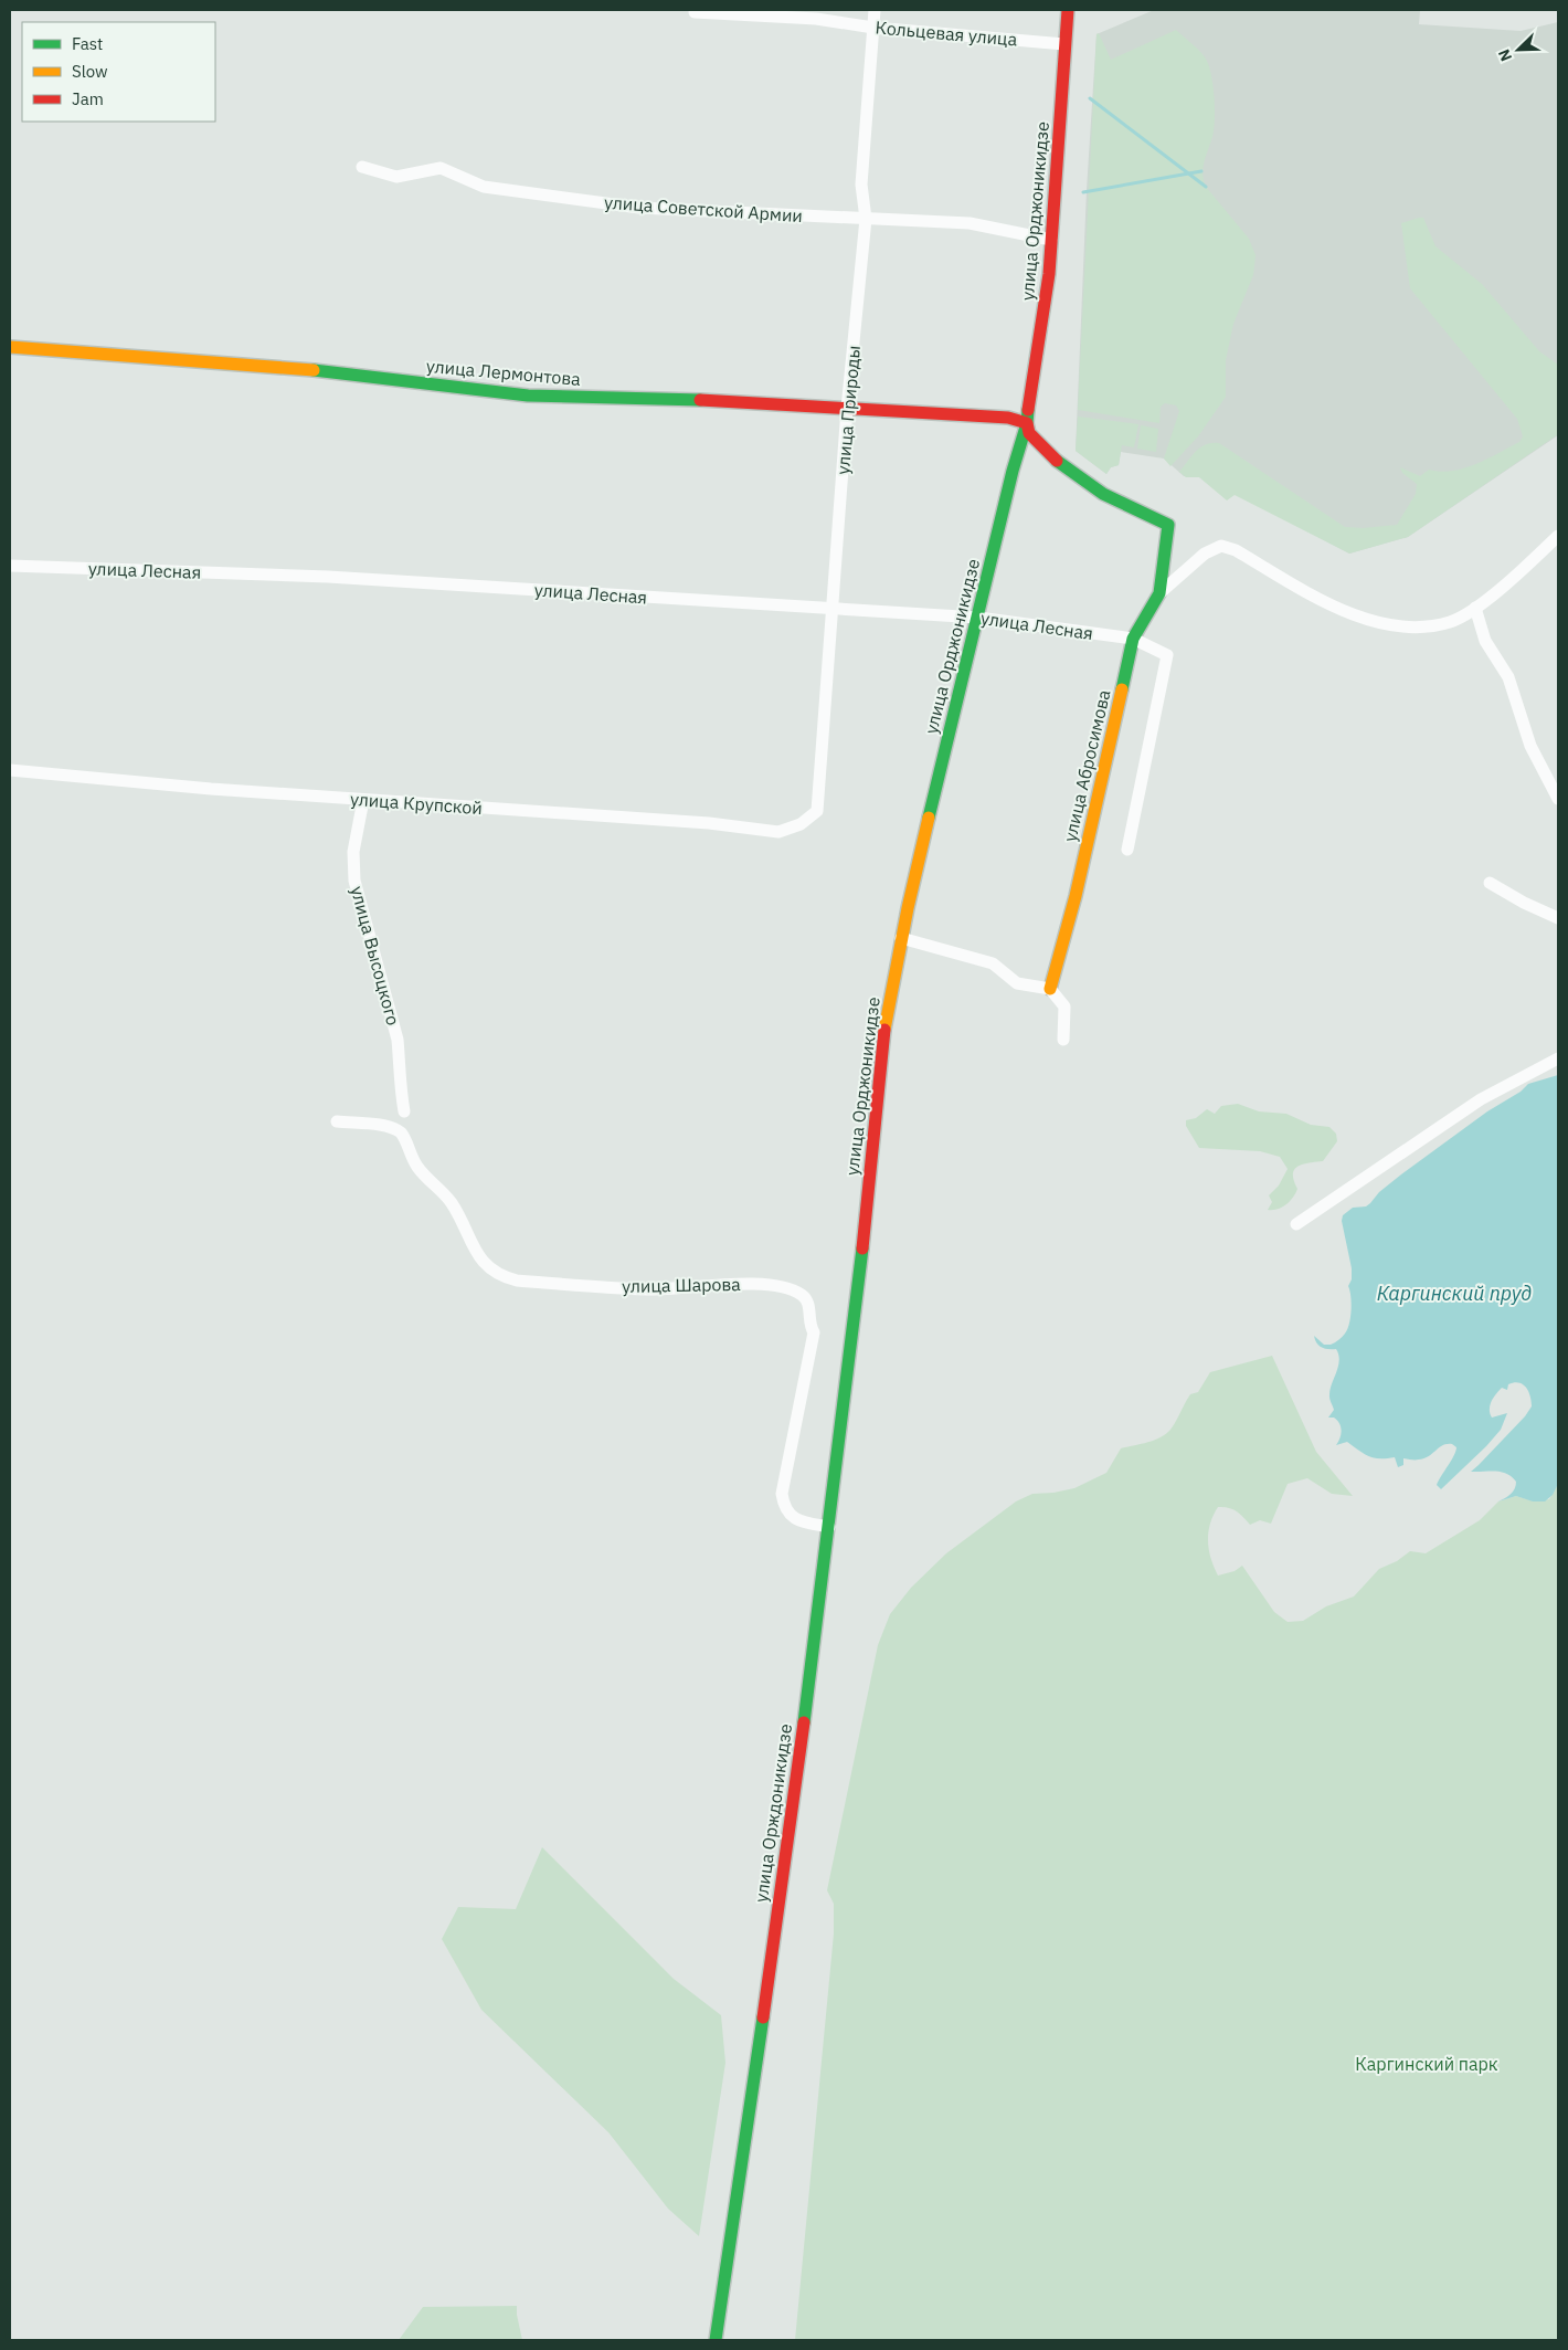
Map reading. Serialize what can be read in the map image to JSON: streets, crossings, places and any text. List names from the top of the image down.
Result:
{
  "streets": {
    "main road": [
      "улица Орджоникидзе",
      "улица Лермонтова",
      "улица Абросимова",
      "улица Орждоникидзе"
    ],
    "street": [
      "Кольцевая улица",
      "улица Советской Армии",
      "улица Природы",
      "улица Лесная",
      "улица Крупской",
      "улица Высоцкого",
      "улица Шарова"
    ]
  },
  "crossings": [
    ["Кольцевая улица", "улица Орджоникидзе"],
    ["Кольцевая улица", "улица Природы"],
    ["улица Советской Армии", "улица Орджоникидзе"],
    ["улица Советской Армии", "улица Природы"],
    ["улица Орджоникидзе", "улица Лермонтова"],
    ["улица Орджоникидзе", "улица Лесная"],
    ["улица Орджоникидзе", "улица Абросимова"],
    ["улица Орджоникидзе", "улица Орждоникидзе"],
    ["улица Лермонтова", "улица Природы"],
    ["улица Лермонтова", "улица Абросимова"],
    ["улица Природы", "улица Лесная"],
    ["улица Природы", "улица Крупской"],
    ["улица Лесная", "улица Абросимова"],
    ["улица Крупской", "улица Высоцкого"],
    ["улица Шарова", "улица Орждоникидзе"]
  ],
  "water": ["Каргинский пруд"],
  "parks": ["Каргинский парк"],
  "legend": ["Fast", "Slow", "Jam"],
  "north": "bottom left"
}
